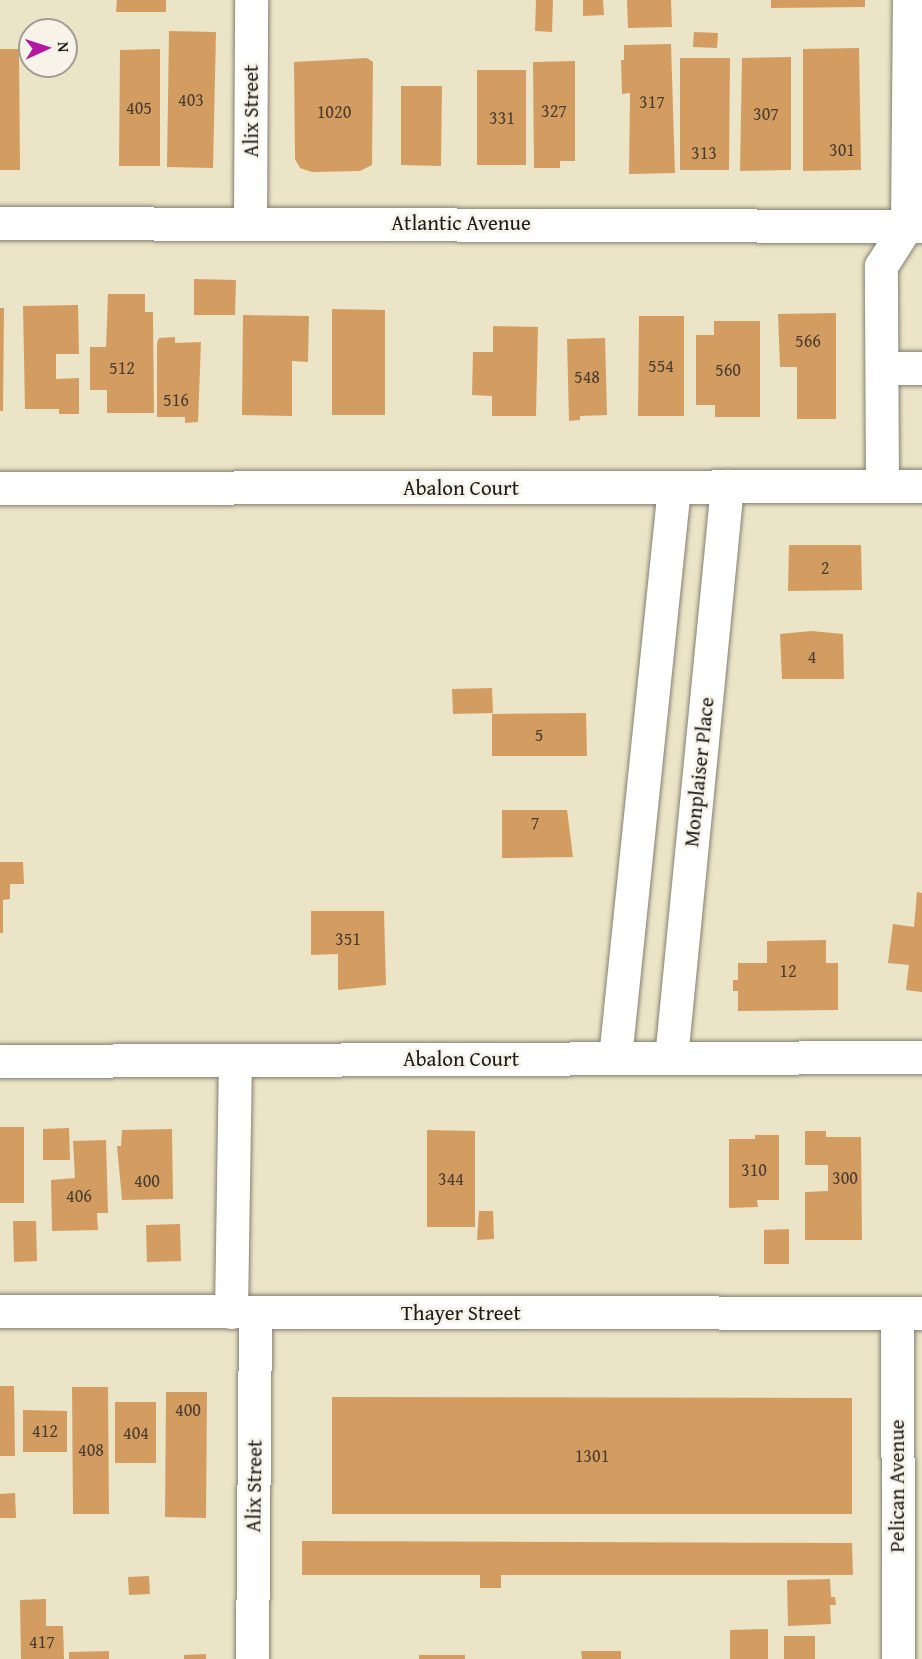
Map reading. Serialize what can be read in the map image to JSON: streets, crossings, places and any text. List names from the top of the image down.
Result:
{
  "streets": {
    "street": [
      "Alix Street",
      "Atlantic Avenue",
      "Abalon Court",
      "Monplaiser Place",
      "Thayer Street",
      "Pelican Avenue"
    ]
  },
  "crossings": [
    ["Alix Street", "Atlantic Avenue"],
    ["Alix Street", "Abalon Court"],
    ["Alix Street", "Thayer Street"],
    ["Abalon Court", "Monplaiser Place"],
    ["Thayer Street", "Pelican Avenue"]
  ],
  "house_numbers": [
    "403",
    "317",
    "405",
    "327",
    "1020",
    "307",
    "331",
    "301",
    "313",
    "566",
    "554",
    "512",
    "560",
    "548",
    "516",
    "2",
    "4",
    "5",
    "7",
    "351",
    "12",
    "310",
    "300",
    "344",
    "400",
    "406",
    "400",
    "412",
    "404",
    "408",
    "1301",
    "417"
  ],
  "north": "right"
}
